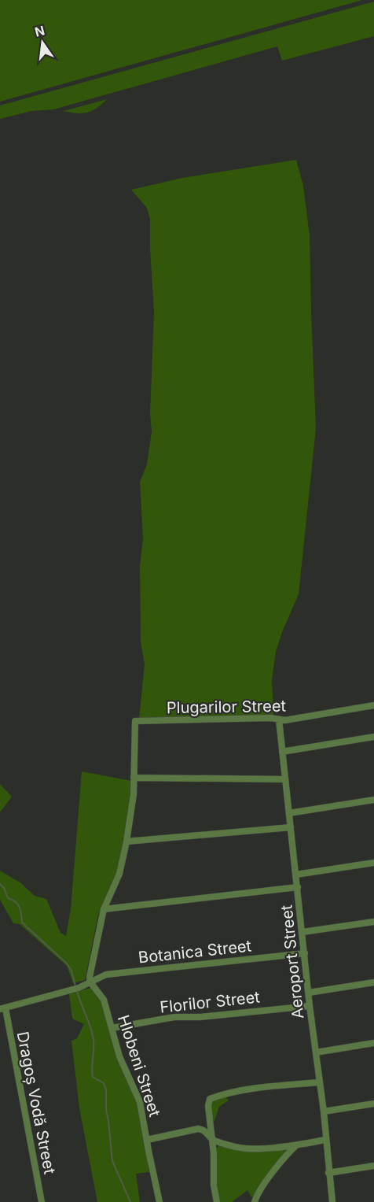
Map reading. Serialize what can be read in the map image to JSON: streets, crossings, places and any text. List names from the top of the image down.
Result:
{
  "streets": {
    "street": [
      "Plugarilor Street",
      "Botanica Street",
      "Aeroport Street",
      "Florilor Street",
      "Hlobeni Street",
      "Dragoș Vodă Street"
    ]
  },
  "crossings": [
    ["Plugarilor Street", "Aeroport Street"],
    ["Botanica Street", "Aeroport Street"],
    ["Botanica Street", "Hlobeni Street"],
    ["Botanica Street", "Dragoș Vodă Street"],
    ["Aeroport Street", "Florilor Street"],
    ["Florilor Street", "Hlobeni Street"]
  ],
  "north": "top"
}
